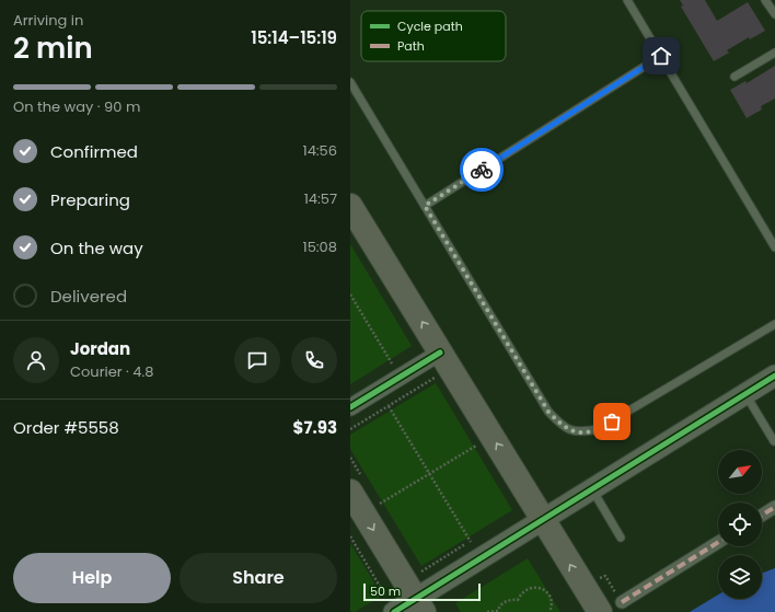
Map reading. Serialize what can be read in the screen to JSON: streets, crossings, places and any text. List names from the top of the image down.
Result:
{
  "legend": ["Cycle path", "Path"],
  "scale_bar": "50 m",
  "north": "top right",
  "page": {
    "heading": ["2 min", "Arriving in", "15:14–15:19"],
    "panel": [
      "Jordan",
      "Courier · 4.8",
      "Order #5558",
      "$7.93"
    ],
    "bar": "On the way · 90 m",
    "list": [
      ["Confirmed", "14:56"],
      ["Preparing", "14:57"],
      ["On the way", "15:08"],
      "Delivered"
    ],
    "buttons": ["Help", "Share"],
    "scale": "50 m"
  }
}
